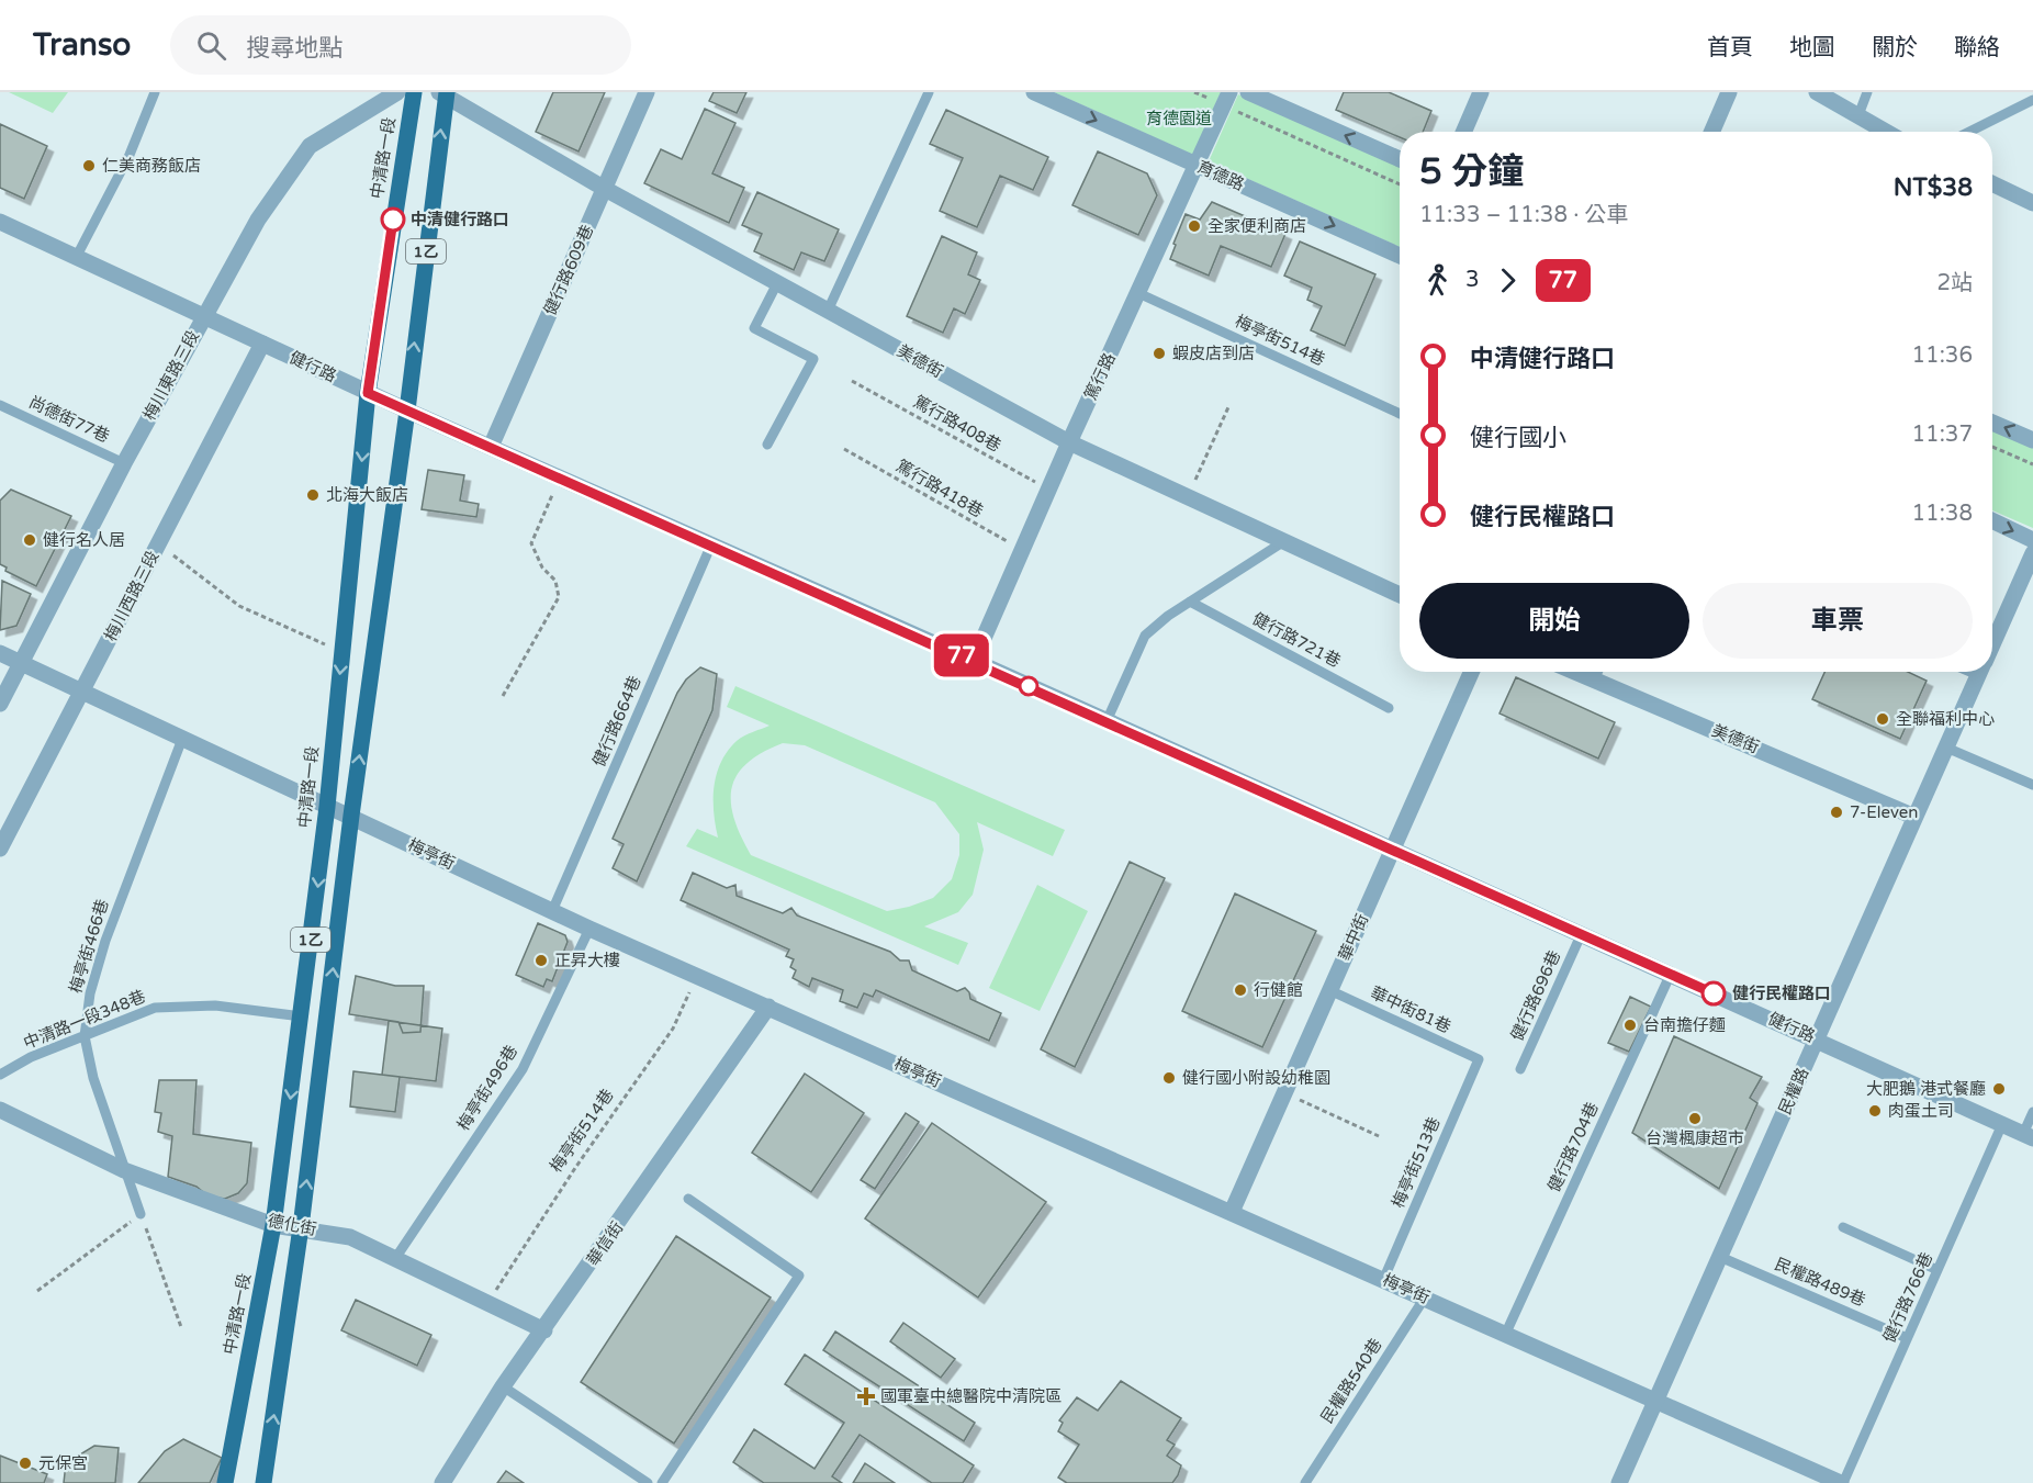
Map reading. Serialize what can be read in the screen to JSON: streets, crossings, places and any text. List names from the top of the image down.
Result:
{
  "streets": {
    "main road": ["中清路一段", "1乙"],
    "street": [
      "育德路",
      "健行路609巷",
      "美德街",
      "健行路",
      "梅川東路三段",
      "篤行路",
      "梅川西路三段",
      "梅亭街",
      "華中街",
      "民權路",
      "德化街",
      "華信街"
    ],
    "lane": [
      "梅亭街514巷",
      "尚德街77巷",
      "健行路721巷",
      "健行路664巷",
      "梅亭街466巷",
      "健行路696巷",
      "華中街81巷",
      "中清路一段348巷",
      "梅亭街496巷",
      "健行路704巷",
      "梅亭街513巷",
      "民權路489巷",
      "健行路766巷",
      "民權路540巷"
    ],
    "path": ["篤行路408巷", "篤行路418巷"]
  },
  "crossings": [
    ["中清路一段", "健行路"],
    ["中清路一段", "梅亭街"],
    ["中清路一段", "中清路一段348巷"],
    ["中清路一段", "德化街"],
    ["育德路", "篤行路"],
    ["1乙", "美德街"],
    ["1乙", "健行路"],
    ["1乙", "梅亭街"],
    ["1乙", "德化街"],
    ["健行路609巷", "美德街"],
    ["健行路609巷", "健行路"],
    ["梅亭街514巷", "篤行路"],
    ["梅亭街514巷", "梅亭街"],
    ["梅亭街514巷", "德化街"],
    ["美德街", "篤行路"],
    ["美德街", "民權路"],
    ["健行路", "梅川東路三段"],
    ["健行路", "篤行路"],
    ["健行路", "梅川西路三段"],
    ["健行路", "健行路664巷"],
    ["健行路", "華中街"],
    ["健行路", "健行路696巷"],
    ["健行路", "民權路"],
    ["健行路", "健行路704巷"],
    ["健行路", "健行路766巷"],
    ["梅川東路三段", "尚德街77巷"],
    ["梅川東路三段", "梅亭街"],
    ["篤行路", "篤行路408巷"],
    ["篤行路", "篤行路418巷"],
    ["梅川西路三段", "梅亭街"],
    ["健行路664巷", "梅亭街"],
    ["梅亭街", "華中街"],
    ["梅亭街", "梅亭街466巷"],
    ["梅亭街", "梅亭街496巷"],
    ["梅亭街", "民權路"],
    ["梅亭街", "健行路704巷"],
    ["梅亭街", "梅亭街513巷"],
    ["梅亭街", "華信街"],
    ["梅亭街", "健行路766巷"],
    ["梅亭街", "民權路540巷"],
    ["華中街", "華中街81巷"],
    ["梅亭街466巷", "中清路一段348巷"],
    ["梅亭街466巷", "德化街"],
    ["華中街81巷", "梅亭街513巷"],
    ["梅亭街496巷", "德化街"],
    ["民權路", "民權路489巷"],
    ["德化街", "華信街"],
    ["民權路489巷", "健行路766巷"]
  ],
  "parks": ["育德園道"],
  "places": {
    "other": [
      "仁美商務飯店",
      "中清健行路口",
      "全家便利商店",
      "蝦皮店到店",
      "北海大飯店",
      "健行名人居",
      "全聯福利中心",
      "7-Eleven",
      "正昇大樓",
      "行健館",
      "健行民權路口",
      "台南擔仔麵",
      "健行國小附設幼稚園",
      "大肥鵝 港式餐廳",
      "肉蛋土司",
      "台灣楓康超市",
      "元保宮"
    ],
    "health": ["國軍臺中總醫院中清院區"]
  },
  "lines": ["bus line 77"],
  "page": {
    "header": "Transo",
    "search": "搜尋地點",
    "nav": [
      "首頁",
      "地圖",
      "關於",
      "聯絡"
    ],
    "on_map": "77",
    "heading": ["5 分鐘", "11:33 – 11:38 · 公車", "NT$38"],
    "legs": ["3", "77", "2站"],
    "list": [
      {
        "name": "中清健行路口",
        "value": "11:36"
      },
      {
        "name": "健行國小",
        "value": "11:37"
      },
      {
        "name": "健行民權路口",
        "value": "11:38"
      }
    ],
    "buttons": ["開始", "車票"]
  }
}
